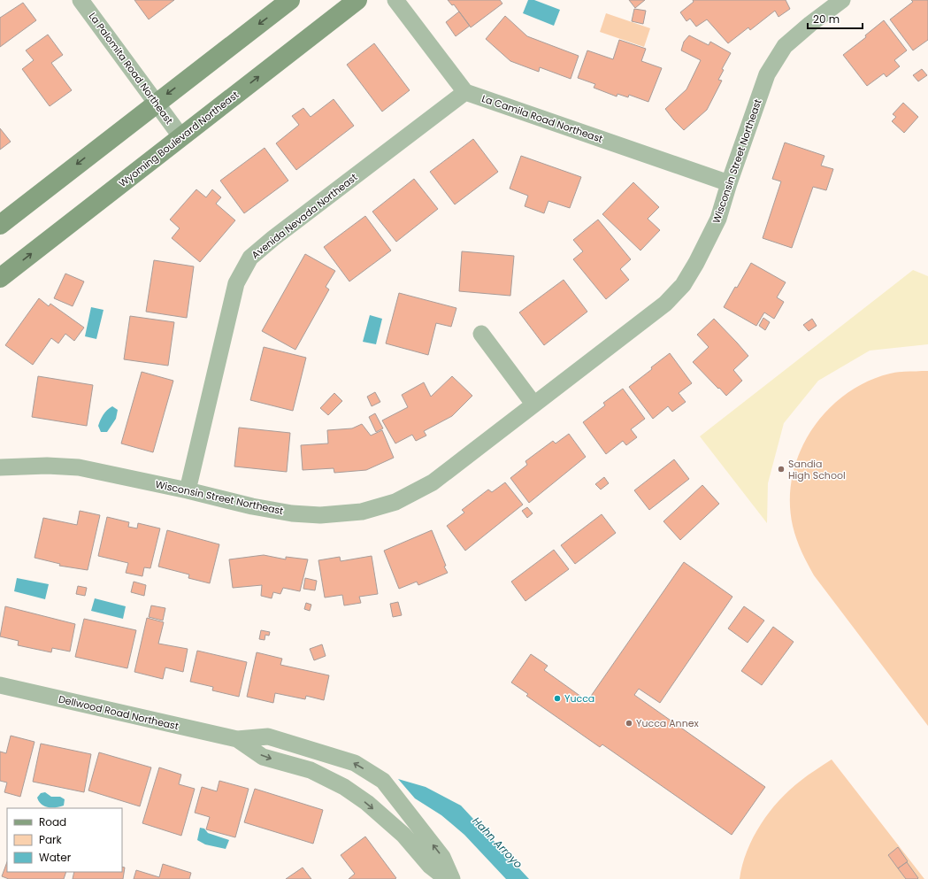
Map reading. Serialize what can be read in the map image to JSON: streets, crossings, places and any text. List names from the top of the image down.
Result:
{
  "streets": {
    "main road": ["Wyoming Boulevard Northeast"],
    "street": [
      "La Palomita Road Northeast",
      "La Camila Road Northeast",
      "Wisconsin Street Northeast",
      "Avenida Nevada Northeast",
      "Dellwood Road Northeast"
    ]
  },
  "crossings": [
    ["La Palomita Road Northeast", "Wyoming Boulevard Northeast"],
    ["La Camila Road Northeast", "Wisconsin Street Northeast"],
    ["La Camila Road Northeast", "Avenida Nevada Northeast"],
    ["Wisconsin Street Northeast", "Avenida Nevada Northeast"]
  ],
  "water": ["Hahn Arroyo"],
  "places": ["Sandia High School", "Yucca", "Yucca Annex"],
  "legend": ["Road", "Park", "Water"],
  "scale_bar": "20 m"
}
